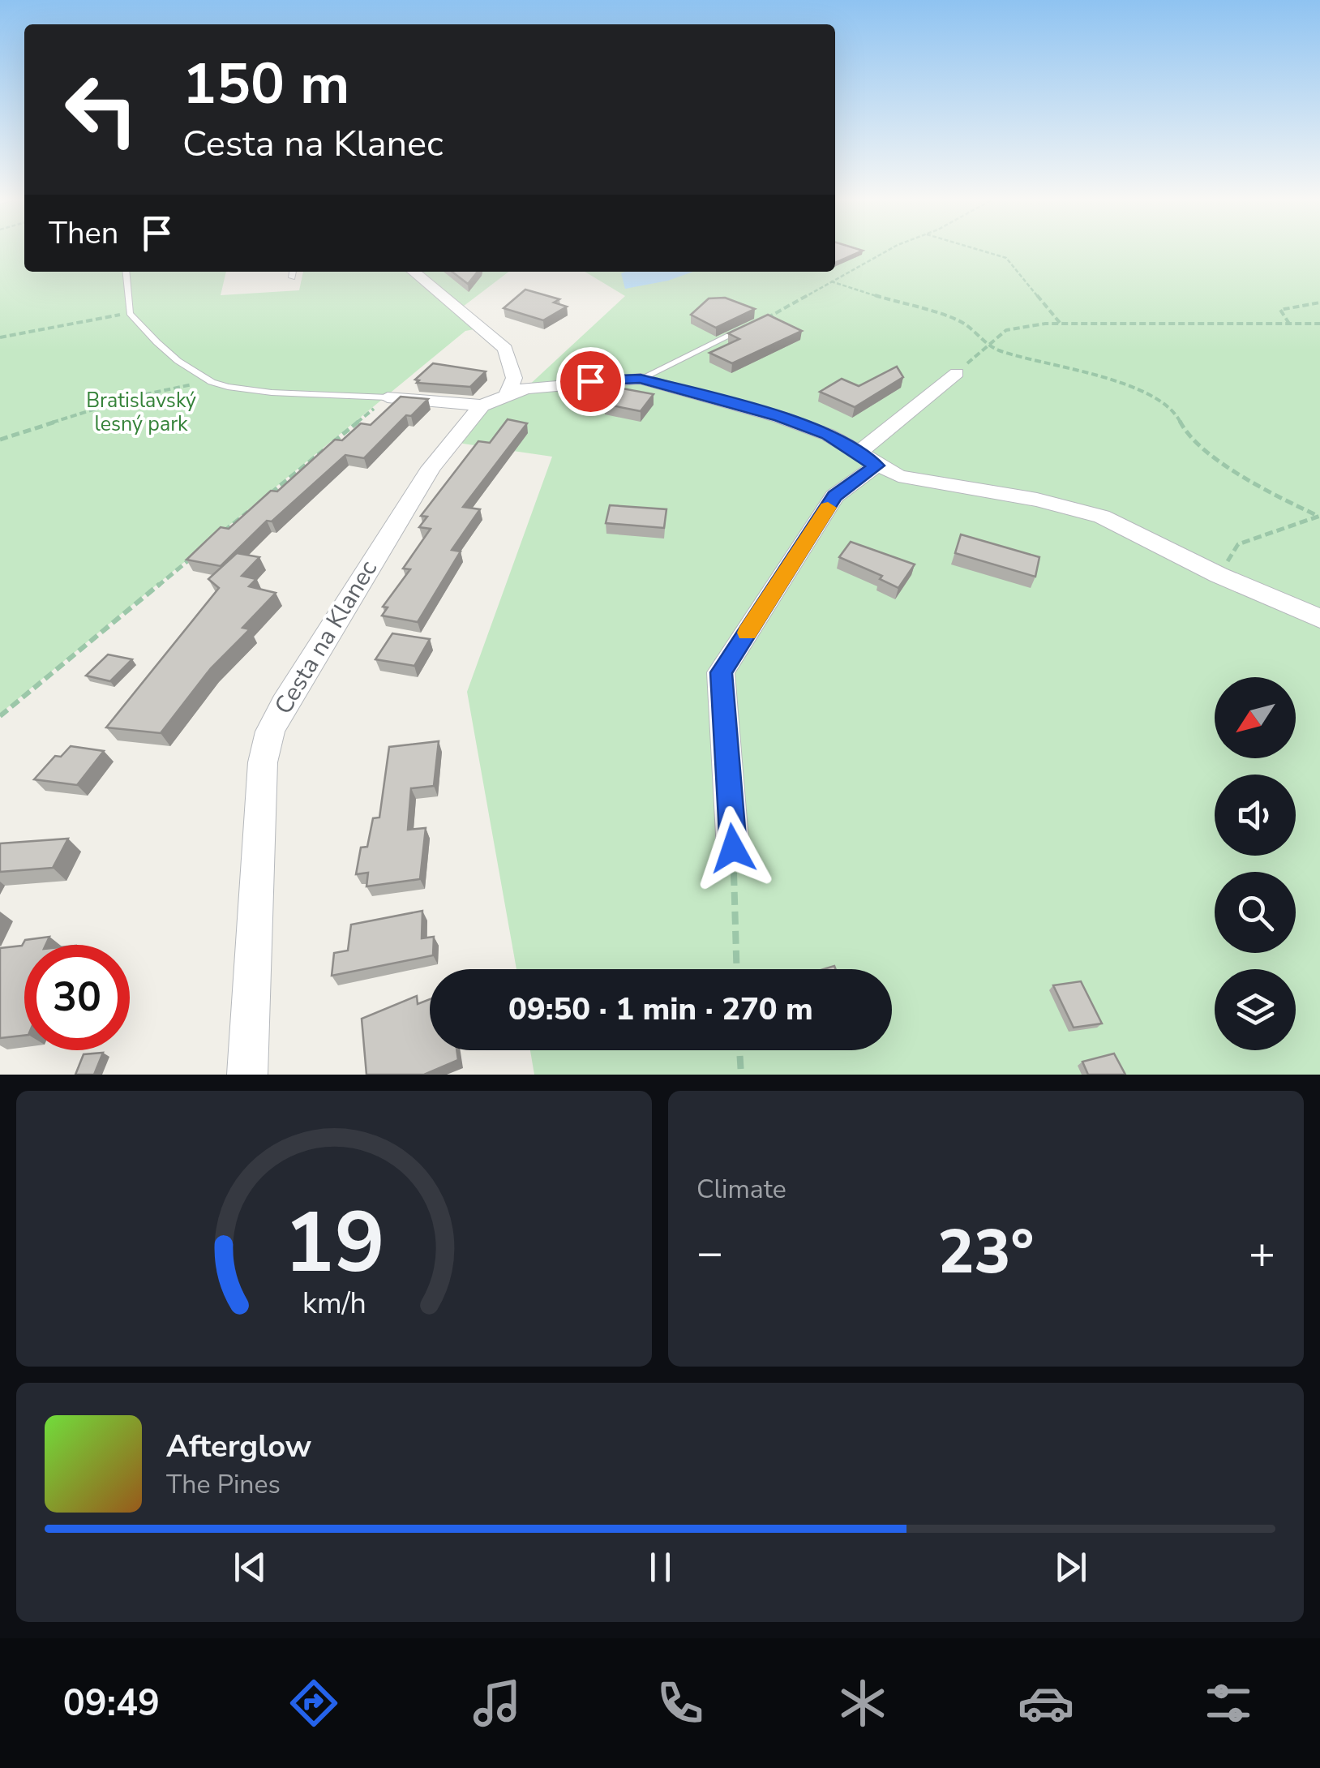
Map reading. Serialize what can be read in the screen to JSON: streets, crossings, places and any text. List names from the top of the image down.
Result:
{
  "streets": {
    "street": ["Cesta na Klanec"]
  },
  "parks": ["Bratislavský lesný park"],
  "north": "bottom left",
  "page": {
    "turn": ["150 m", "Cesta na Klanec"],
    "then": "Then",
    "limit": "30",
    "trip": "09:50 · 1 min · 270 m",
    "tile": "Climate",
    "heat": ["−", "23°", "+"],
    "song": ["Afterglow", "The Pines"],
    "tabs": "09:49",
    "gauge": ["19", "km/h"]
  }
}
